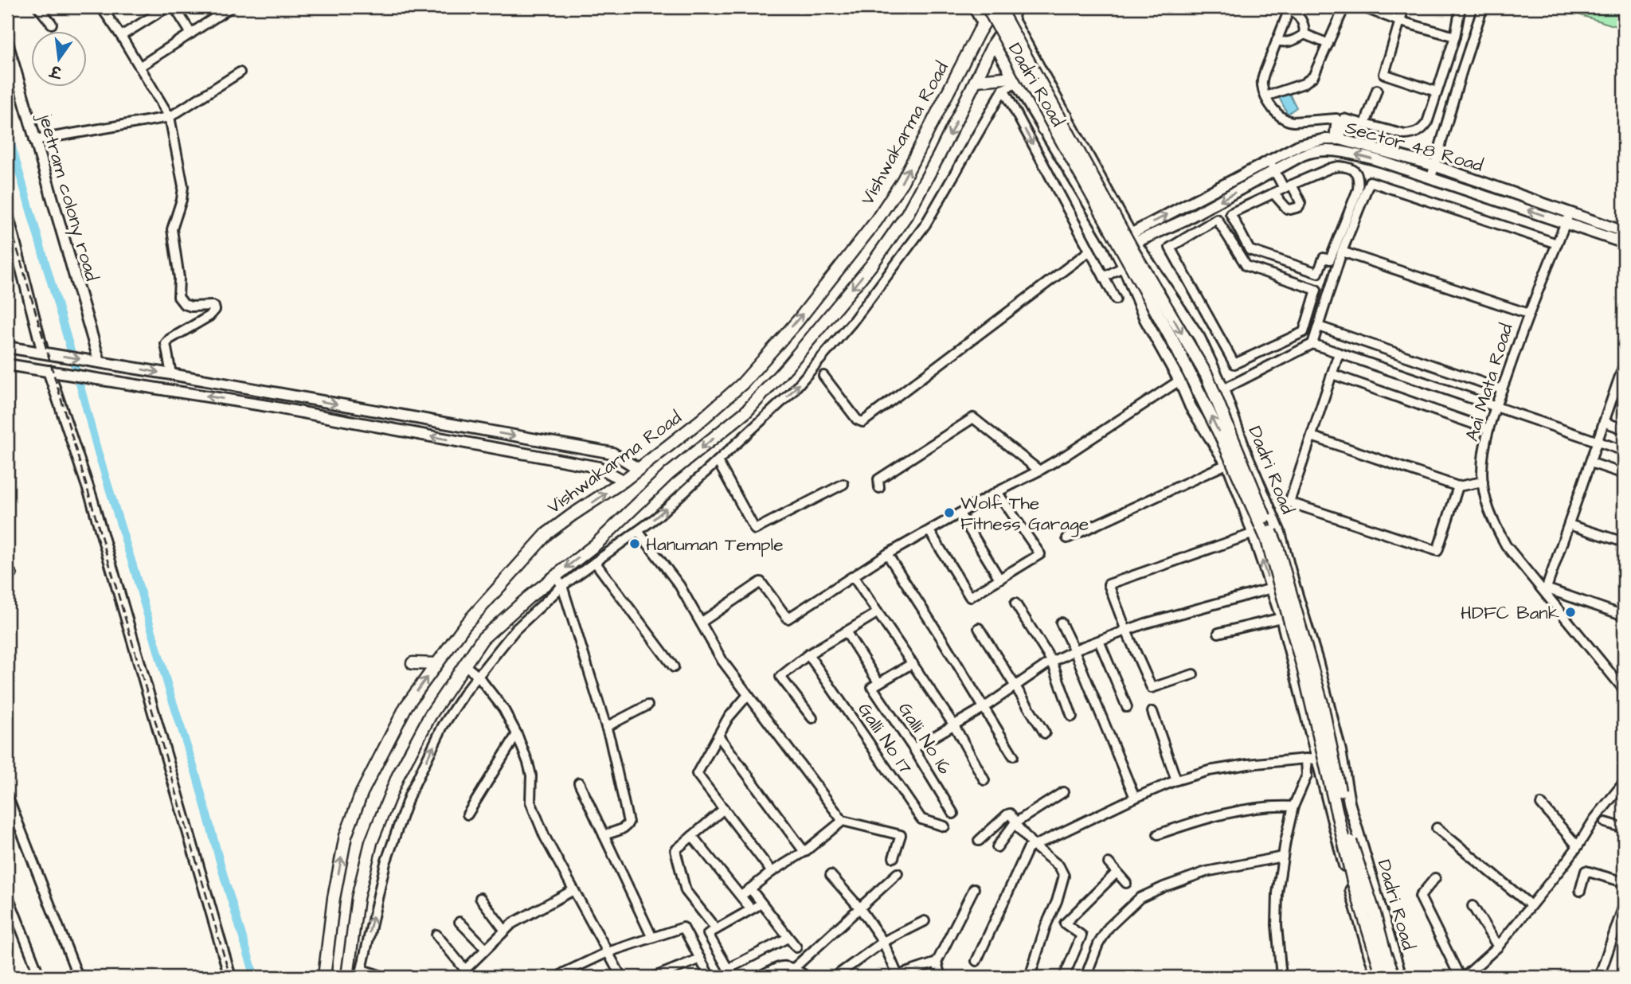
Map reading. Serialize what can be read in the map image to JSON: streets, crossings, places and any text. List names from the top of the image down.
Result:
{
  "streets": {
    "main road": ["Vishwakarma Road"],
    "street": [
      "Dadri Road",
      "Sector 48 Road",
      "jeetram colony road",
      "Aai Mata Road",
      "Galli No 17",
      "Galli No 16"
    ]
  },
  "crossings": [
    ["Dadri Road", "Vishwakarma Road"],
    ["Dadri Road", "Sector 48 Road"],
    ["Sector 48 Road", "Aai Mata Road"]
  ],
  "places": ["Wolf The Fitness Garage", "Hanuman Temple", "HDFC Bank"],
  "north": "bottom"
}
